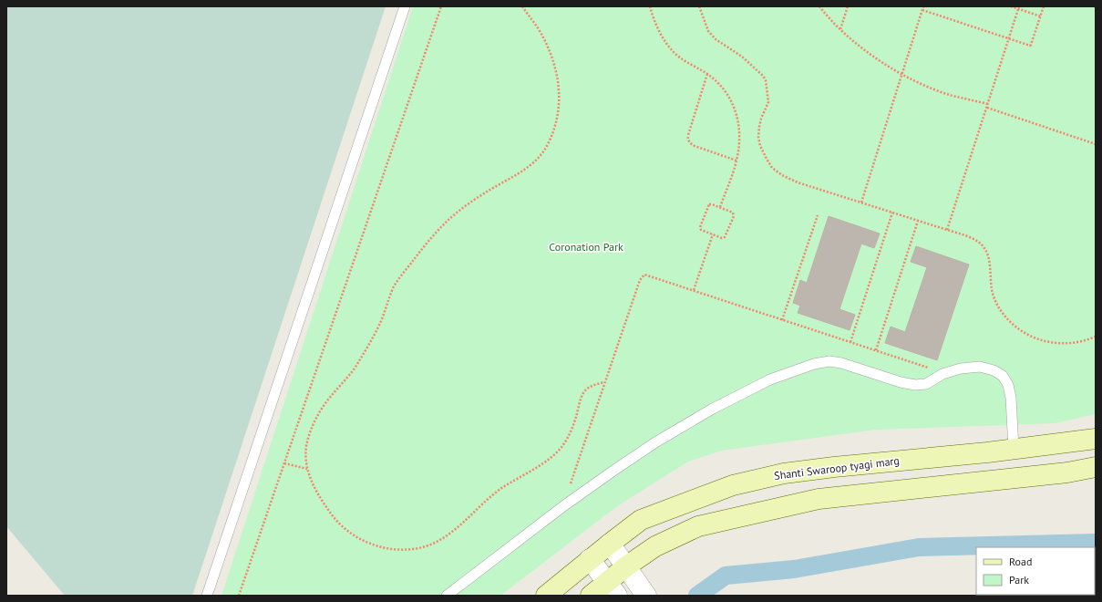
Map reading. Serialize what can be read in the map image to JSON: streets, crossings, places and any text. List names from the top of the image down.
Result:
{
  "streets": {
    "main road": ["Shanti Swaroop tyagi marg"]
  },
  "parks": ["Coronation Park"],
  "legend": ["Road", "Park"]
}
